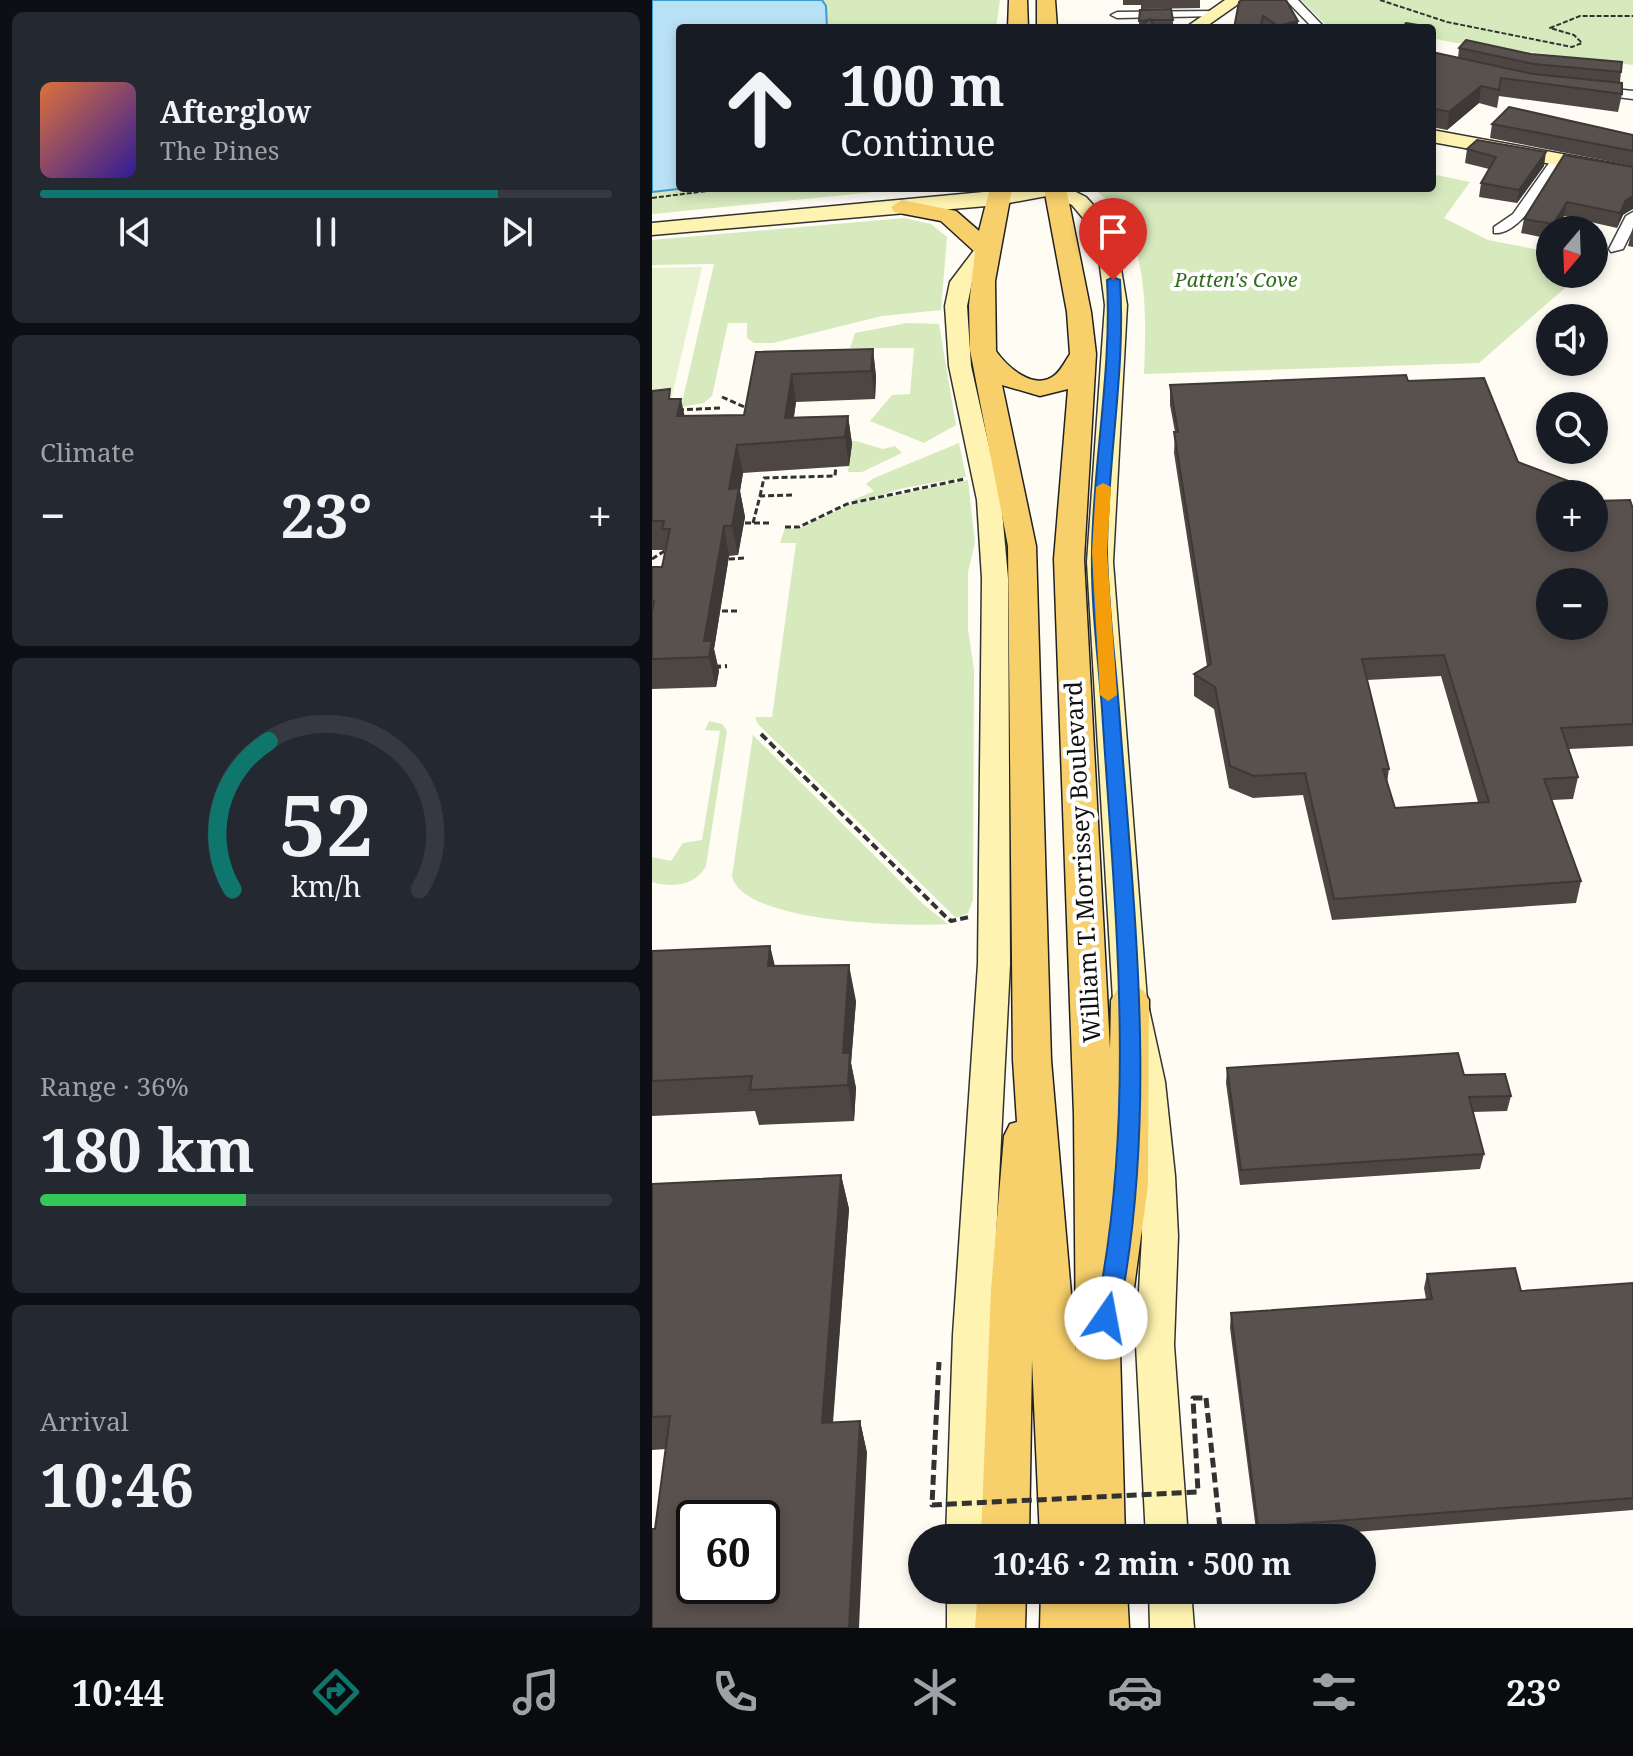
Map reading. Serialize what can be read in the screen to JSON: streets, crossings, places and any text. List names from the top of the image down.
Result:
{
  "streets": {
    "main road": ["William T. Morrissey Boulevard"]
  },
  "parks": ["Patten's Cove"],
  "north": "bottom",
  "page": {
    "turn": ["100 m", "Continue"],
    "song": ["Afterglow", "The Pines"],
    "map_buttons": ["+", "−"],
    "tile": [
      "Climate",
      ["Range · 36%", "180 km"],
      ["Arrival", "10:46"]
    ],
    "heat": ["−", "23°", "+"],
    "limit": "60",
    "trip": "10:46 · 2 min · 500 m",
    "tabs": ["10:44", "23°"],
    "gauge": ["52", "km/h"]
  }
}
